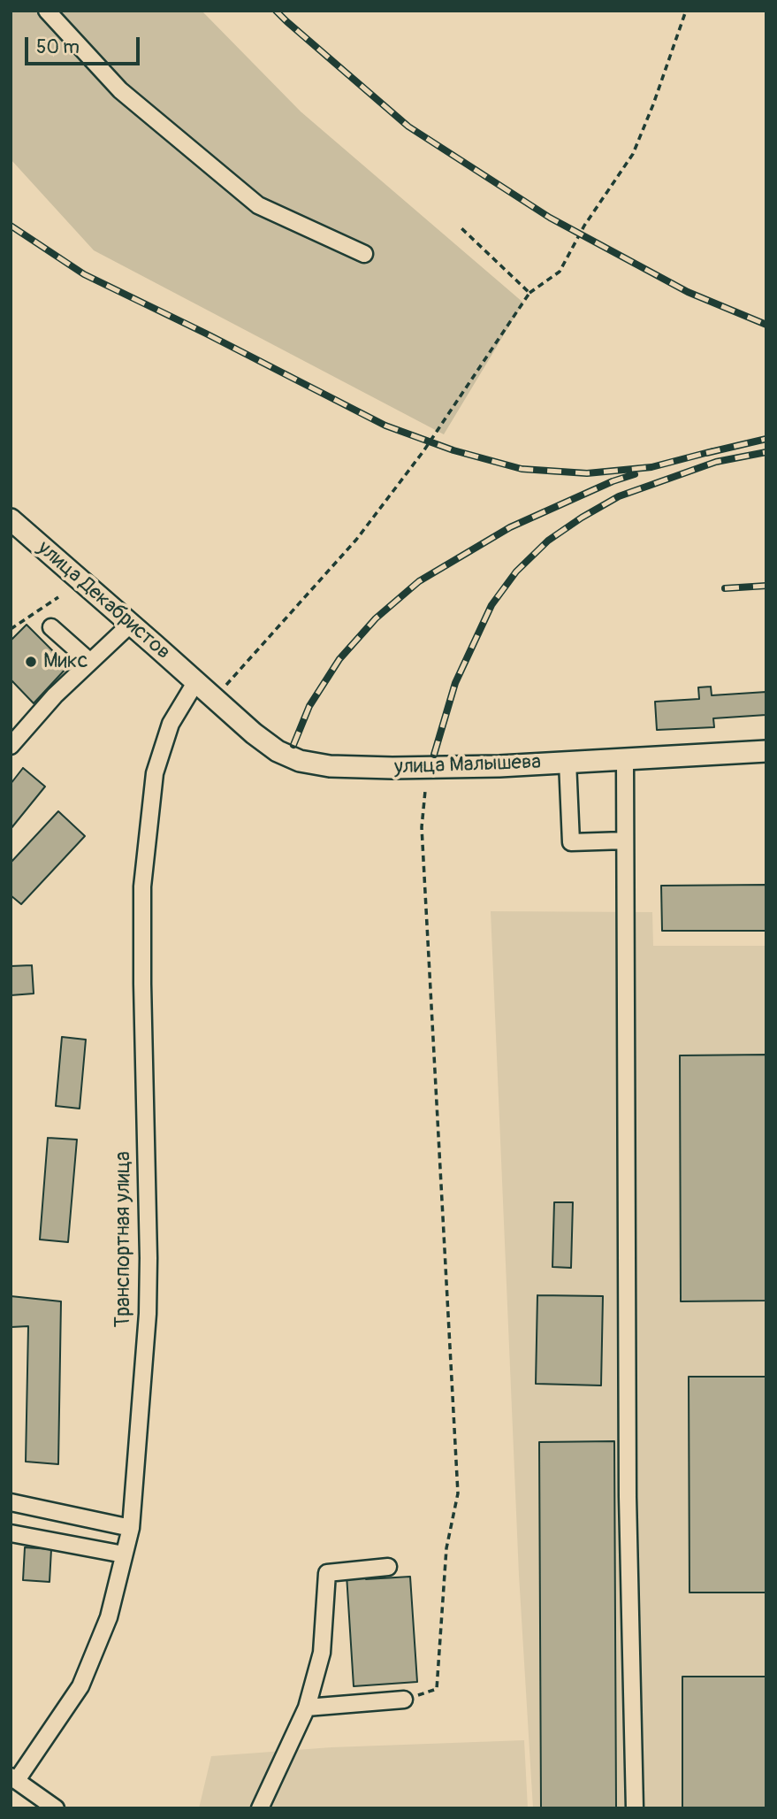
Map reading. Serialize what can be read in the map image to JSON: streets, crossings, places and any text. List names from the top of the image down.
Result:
{
  "streets": {
    "main road": ["улица Декабристов", "улица Малышева"],
    "street": ["Транспортная улица"]
  },
  "crossings": [
    ["улица Декабристов", "улица Малышева"],
    ["улица Декабристов", "Транспортная улица"],
    ["улица Малышева", "Транспортная улица"]
  ],
  "places": ["Микс"],
  "scale_bar": "50 m"
}
